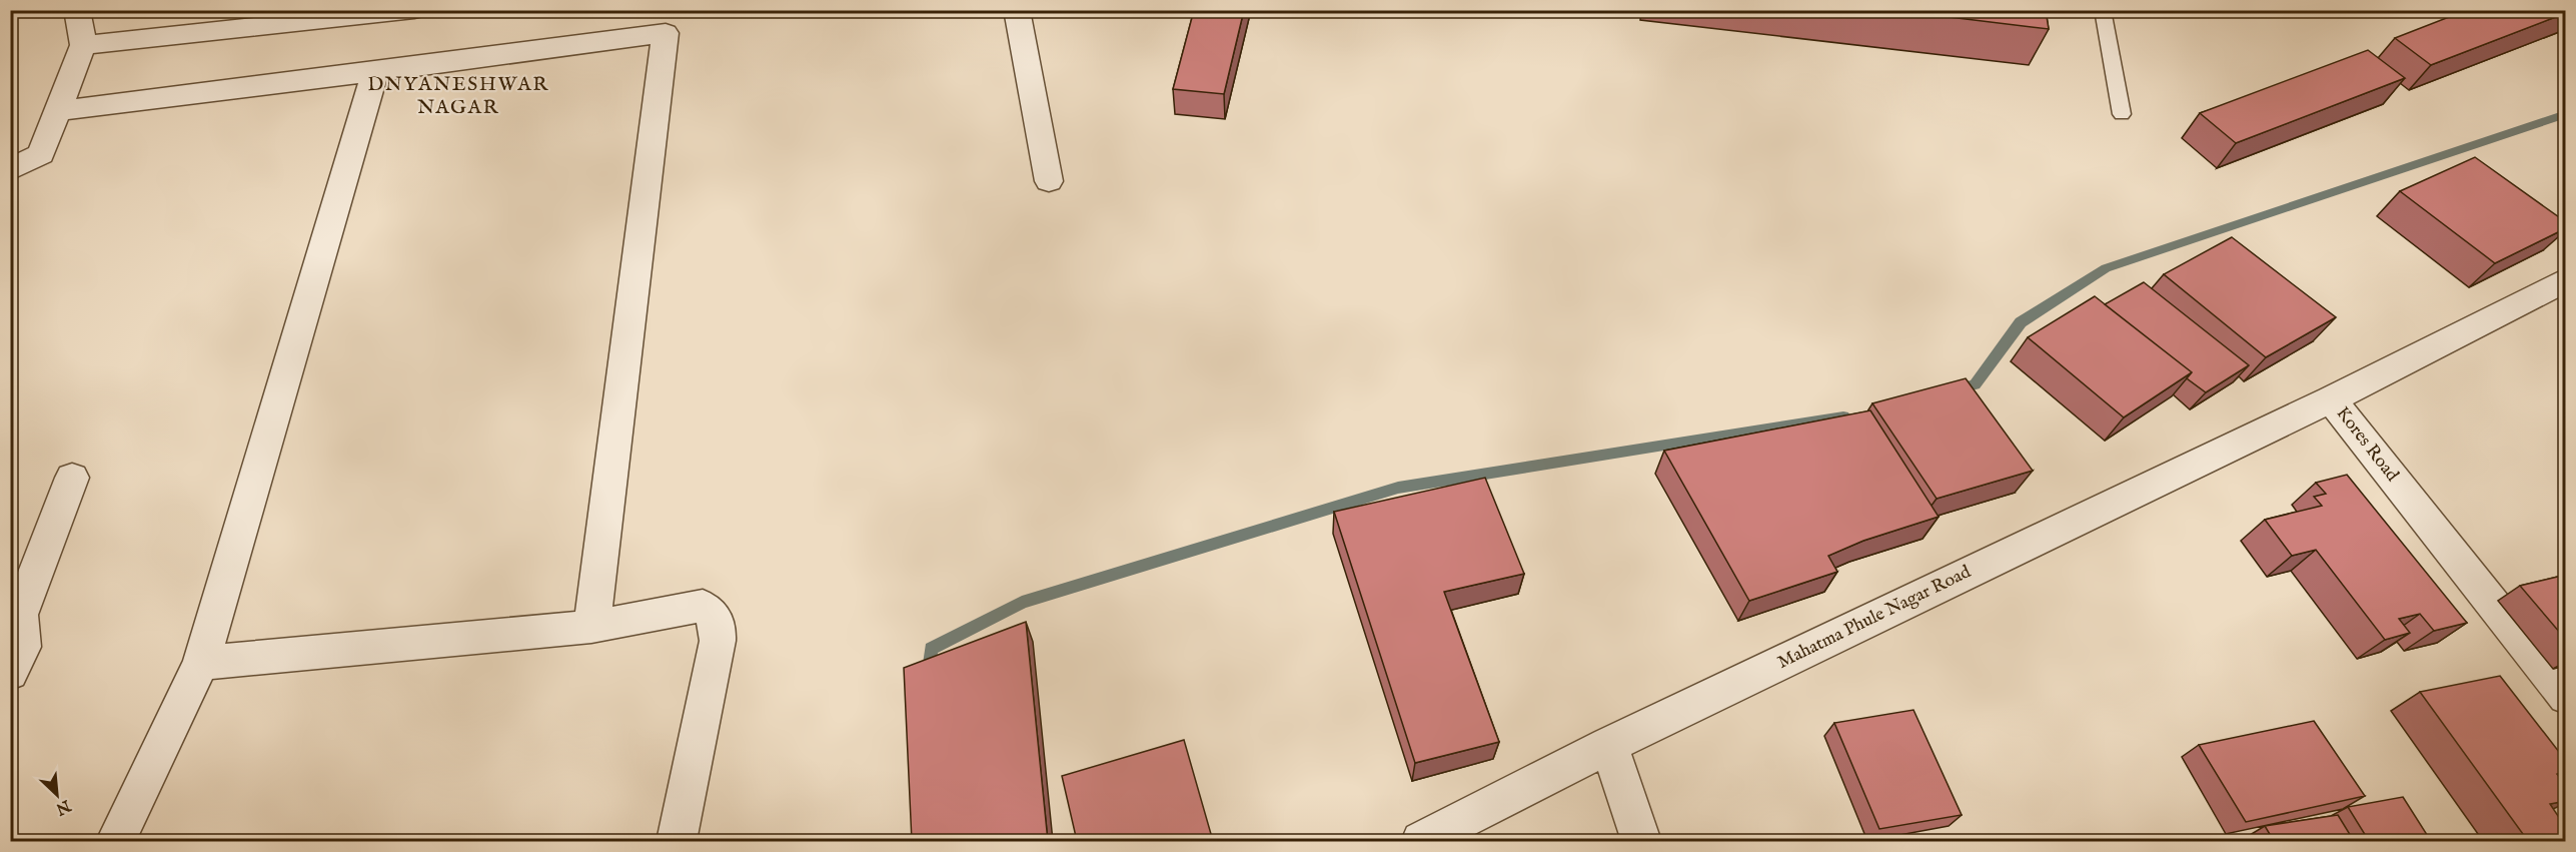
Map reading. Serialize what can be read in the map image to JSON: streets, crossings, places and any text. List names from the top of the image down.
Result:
{
  "streets": {
    "street": ["Kores Road", "Mahatma Phule Nagar Road"]
  },
  "crossings": [
    ["Kores Road", "Mahatma Phule Nagar Road"]
  ],
  "districts": ["DNYANESHWAR NAGAR"],
  "north": "bottom right"
}
